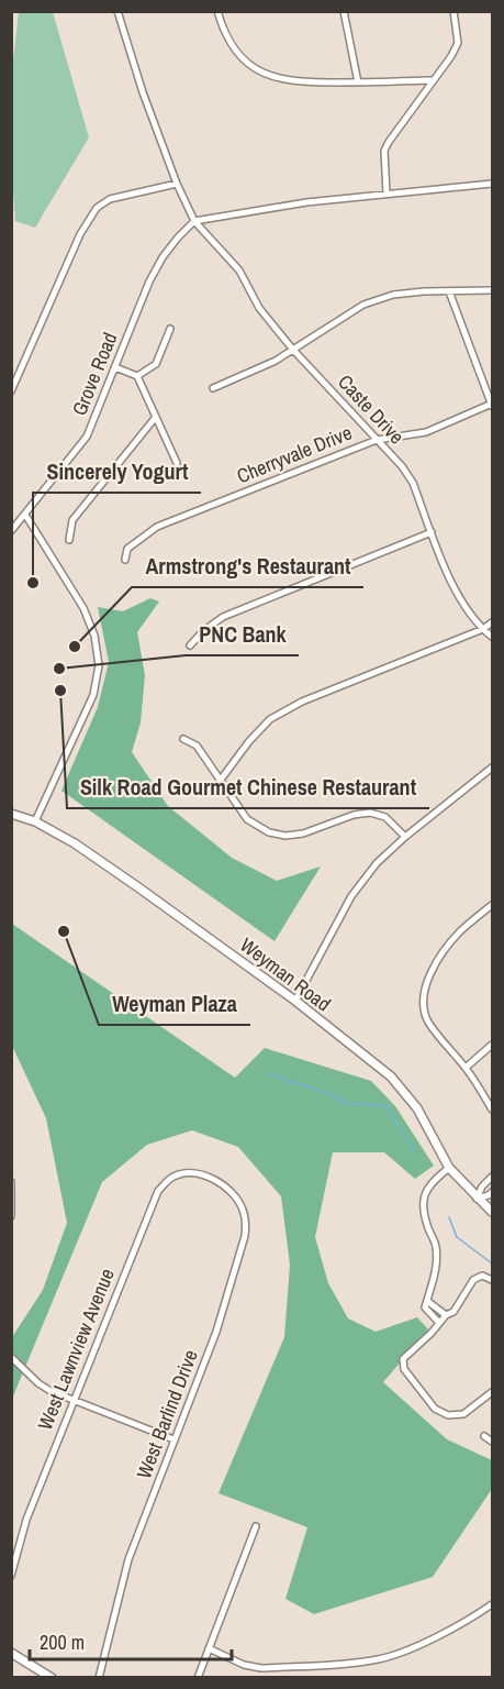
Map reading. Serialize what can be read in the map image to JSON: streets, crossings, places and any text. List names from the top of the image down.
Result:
{
  "streets": {
    "street": [
      "Grove Road",
      "Caste Drive",
      "Cherryvale Drive",
      "Weyman Road",
      "West Lawnview Avenue",
      "West Barlind Drive"
    ]
  },
  "crossings": [
    ["Grove Road", "Caste Drive"],
    ["Caste Drive", "Cherryvale Drive"],
    ["West Lawnview Avenue", "West Barlind Drive"]
  ],
  "places": [
    "Sincerely Yogurt",
    "Armstrong's Restaurant",
    "PNC Bank",
    "Silk Road Gourmet Chinese Restaurant",
    "Weyman Plaza"
  ],
  "scale_bar": "200 m"
}
